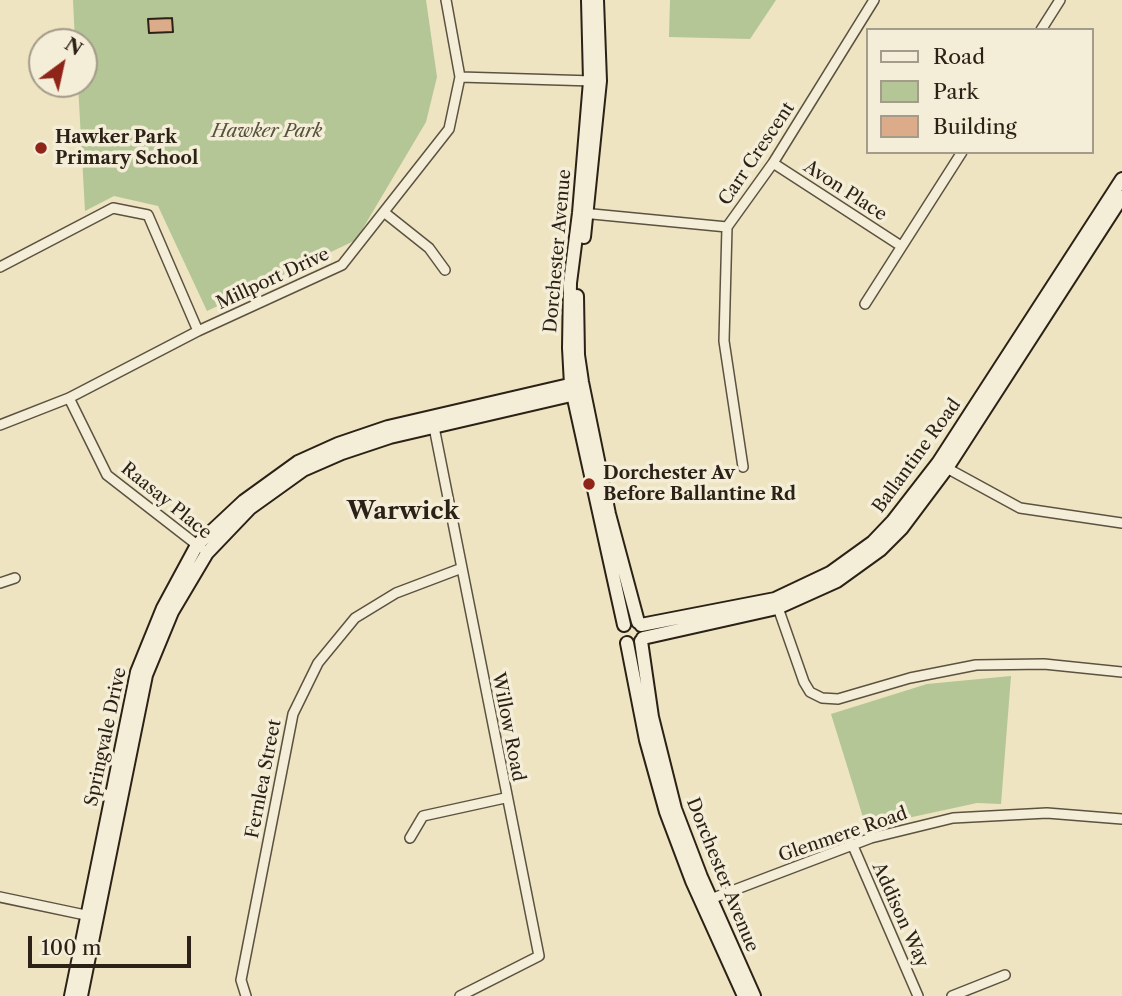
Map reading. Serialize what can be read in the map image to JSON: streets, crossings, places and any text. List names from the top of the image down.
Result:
{
  "streets": {
    "street": [
      "Carr Crescent",
      "Avon Place",
      "Dorchester Avenue",
      "Millport Drive",
      "Ballantine Road",
      "Raasay Place",
      "Willow Road",
      "Springvale Drive",
      "Fernlea Street",
      "Glenmere Road",
      "Addison Way"
    ]
  },
  "crossings": [
    ["Carr Crescent", "Avon Place"],
    ["Dorchester Avenue", "Ballantine Road"],
    ["Dorchester Avenue", "Springvale Drive"],
    ["Dorchester Avenue", "Glenmere Road"],
    ["Millport Drive", "Raasay Place"],
    ["Raasay Place", "Springvale Drive"],
    ["Willow Road", "Springvale Drive"],
    ["Willow Road", "Fernlea Street"],
    ["Glenmere Road", "Addison Way"]
  ],
  "districts": ["Warwick"],
  "parks": ["Hawker Park"],
  "places": ["Hawker Park Primary School", "Dorchester Av Before Ballantine Rd"],
  "legend": ["Road", "Park", "Building"],
  "scale_bar": "100 m",
  "north": "top right"
}
